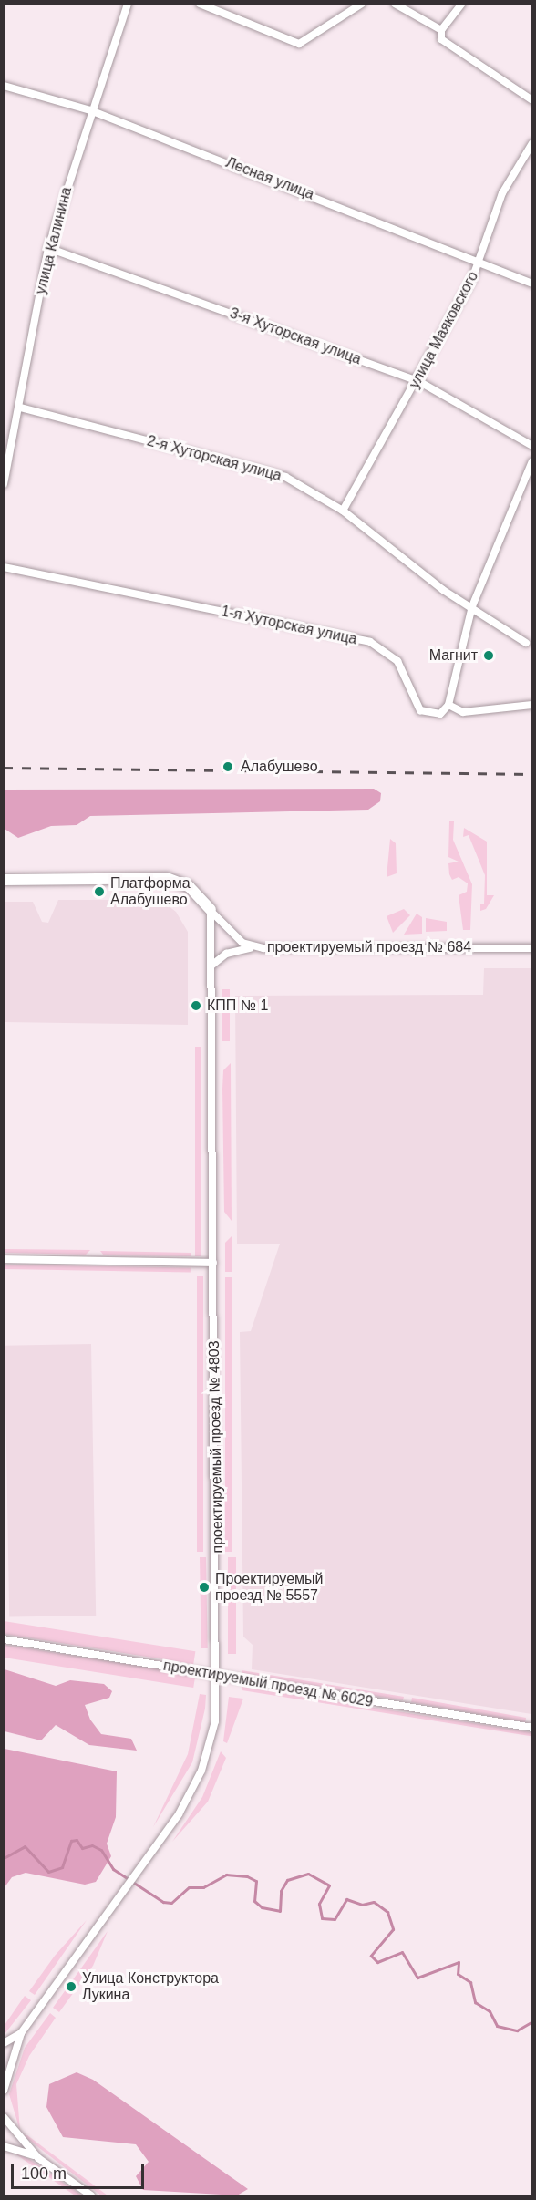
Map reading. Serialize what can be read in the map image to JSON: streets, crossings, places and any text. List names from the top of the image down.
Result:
{
  "streets": {
    "street": [
      "Лесная улица",
      "улица Калинина",
      "улица Маяковского",
      "3-я Хуторская улица",
      "2-я Хуторская улица",
      "1-я Хуторская улица",
      "проектируемый проезд № 684",
      "проектируемый проезд № 4803",
      "проектируемый проезд № 6029"
    ]
  },
  "crossings": [
    ["Лесная улица", "улица Калинина"],
    ["Лесная улица", "улица Маяковского"],
    ["улица Калинина", "3-я Хуторская улица"],
    ["улица Калинина", "2-я Хуторская улица"],
    ["улица Маяковского", "3-я Хуторская улица"],
    ["улица Маяковского", "2-я Хуторская улица"],
    ["проектируемый проезд № 684", "проектируемый проезд № 4803"],
    ["проектируемый проезд № 4803", "проектируемый проезд № 6029"]
  ],
  "places": [
    "Магнит",
    "Алабушево",
    "Платформа Алабушево",
    "КПП № 1",
    "Проектируемый проезд № 5557",
    "Улица Конструктора Лукина"
  ],
  "scale_bar": "100 m"
}
